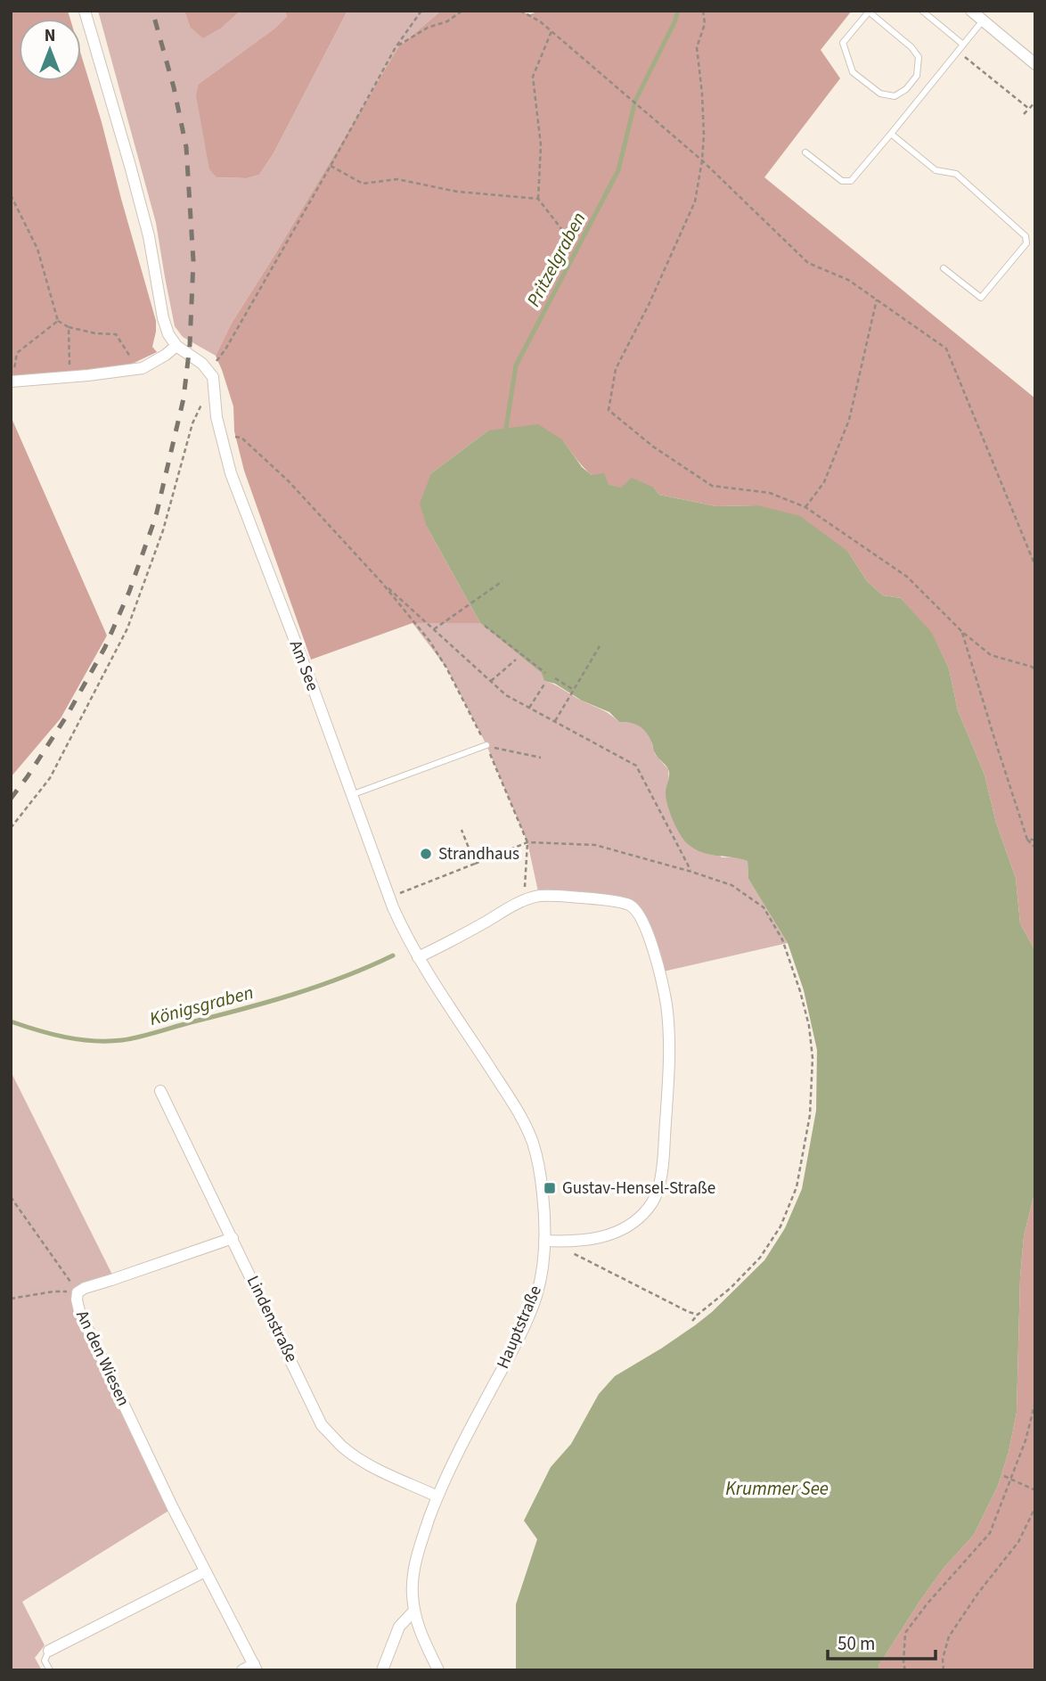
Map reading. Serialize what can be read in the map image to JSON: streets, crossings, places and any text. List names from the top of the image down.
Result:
{
  "streets": {
    "street": [
      "Am See",
      "Lindenstraße",
      "Hauptstraße",
      "An den Wiesen"
    ]
  },
  "crossings": [
    ["Am See", "Hauptstraße"],
    ["Lindenstraße", "Hauptstraße"],
    ["Lindenstraße", "An den Wiesen"]
  ],
  "water": ["Pritzelgraben", "Königsgraben", "Krummer See"],
  "places": {
    "other": ["Strandhaus"],
    "transit": ["Gustav-Hensel-Straße"]
  },
  "scale_bar": "50 m",
  "north": "top"
}
